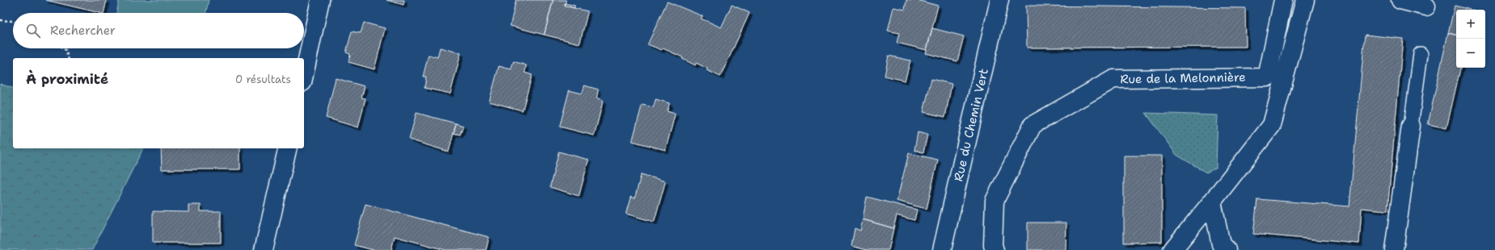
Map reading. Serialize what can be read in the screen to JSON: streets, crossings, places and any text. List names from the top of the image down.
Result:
{
  "streets": {
    "street": ["Rue de la Melonnière", "Rue du Chemin Vert"]
  },
  "page": {
    "map_buttons": ["+", "−"],
    "search": "Rechercher",
    "heading": ["À proximité", "0 résultats"]
  }
}
